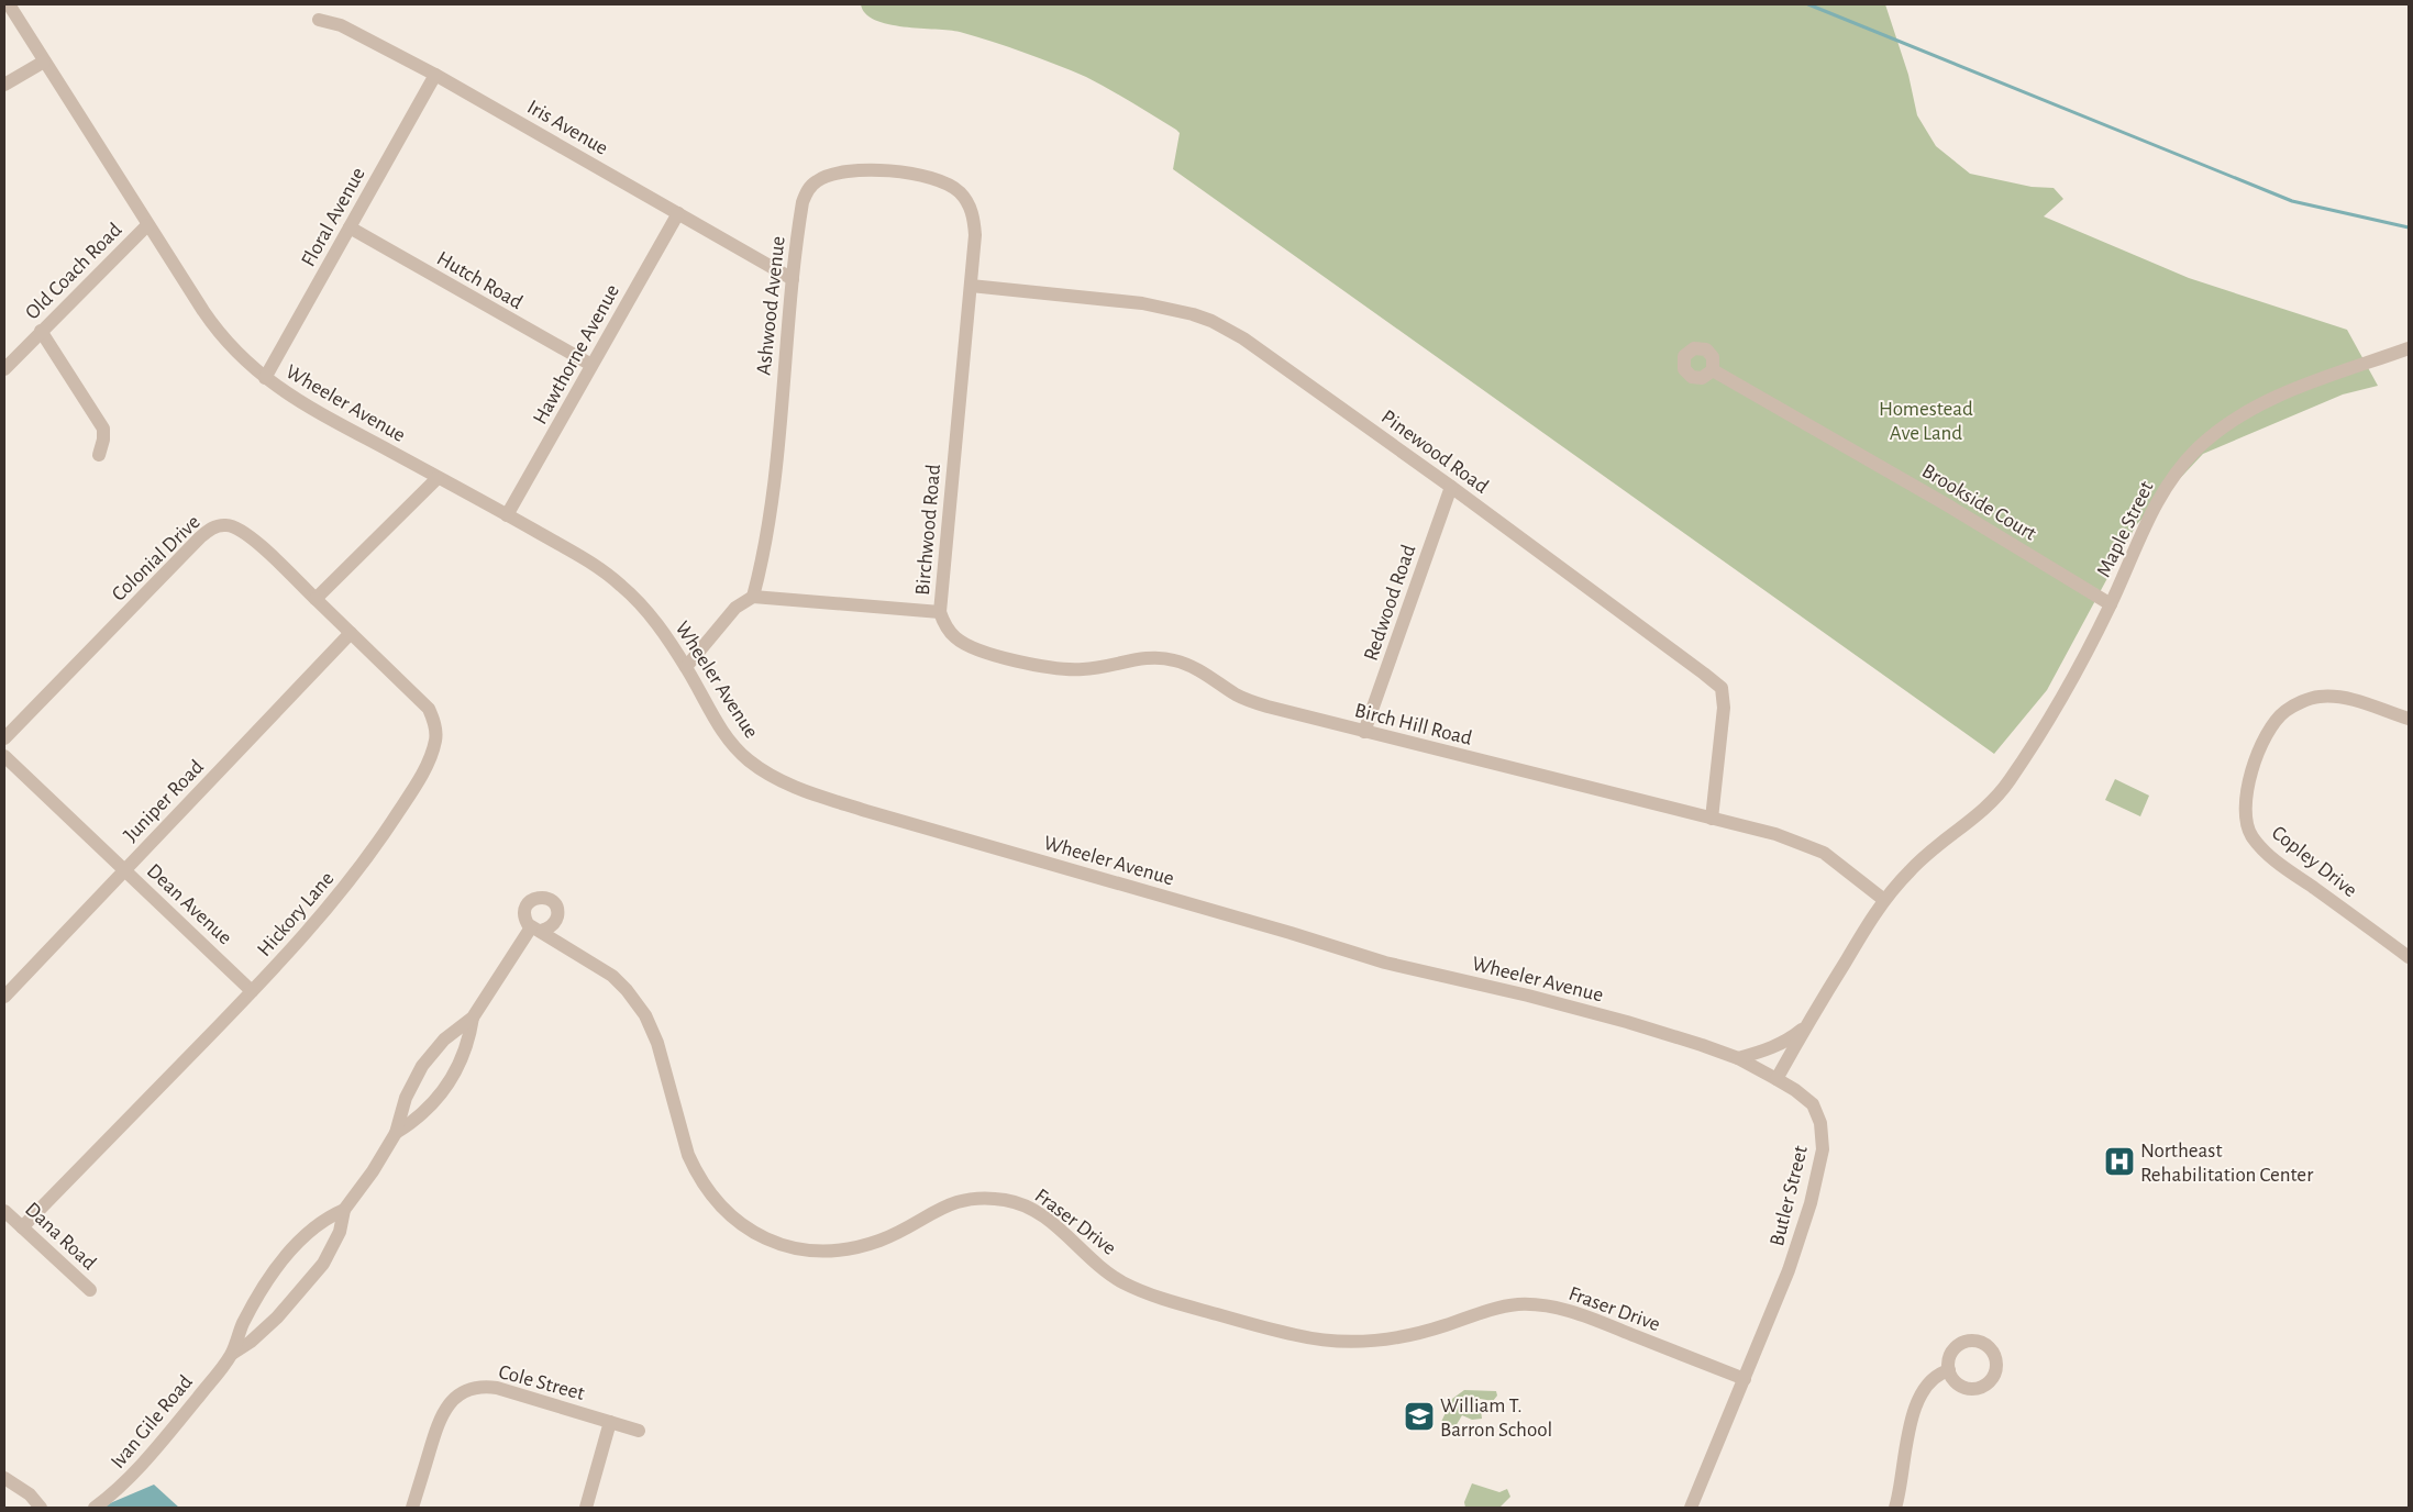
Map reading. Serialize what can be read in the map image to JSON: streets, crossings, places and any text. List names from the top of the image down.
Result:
{
  "streets": {
    "street": [
      "Iris Avenue",
      "Floral Avenue",
      "Old Coach Road",
      "Hutch Road",
      "Ashwood Avenue",
      "Hawthorne Avenue",
      "Wheeler Avenue",
      "Pinewood Road",
      "Brookside Court",
      "Maple Street",
      "Birchwood Road",
      "Colonial Drive",
      "Redwood Road",
      "Birch Hill Road",
      "Juniper Road",
      "Copley Drive",
      "Dean Avenue",
      "Hickory Lane",
      "Butler Street",
      "Fraser Drive",
      "Dana Road",
      "Cole Street",
      "Ivan Gile Road"
    ]
  },
  "crossings": [
    ["Iris Avenue", "Floral Avenue"],
    ["Iris Avenue", "Ashwood Avenue"],
    ["Iris Avenue", "Hawthorne Avenue"],
    ["Floral Avenue", "Hutch Road"],
    ["Floral Avenue", "Wheeler Avenue"],
    ["Old Coach Road", "Wheeler Avenue"],
    ["Hutch Road", "Hawthorne Avenue"],
    ["Ashwood Avenue", "Birchwood Road"],
    ["Hawthorne Avenue", "Wheeler Avenue"],
    ["Wheeler Avenue", "Butler Street"],
    ["Pinewood Road", "Birchwood Road"],
    ["Pinewood Road", "Redwood Road"],
    ["Pinewood Road", "Birch Hill Road"],
    ["Brookside Court", "Maple Street"],
    ["Maple Street", "Birch Hill Road"],
    ["Birchwood Road", "Birch Hill Road"],
    ["Colonial Drive", "Hickory Lane"],
    ["Redwood Road", "Birch Hill Road"],
    ["Juniper Road", "Dean Avenue"],
    ["Juniper Road", "Hickory Lane"],
    ["Dean Avenue", "Hickory Lane"],
    ["Hickory Lane", "Dana Road"],
    ["Butler Street", "Fraser Drive"],
    ["Fraser Drive", "Ivan Gile Road"]
  ],
  "parks": ["Homestead Ave Land"],
  "places": {
    "hospital": ["Northeast Rehabilitation Center"],
    "school or university": ["William T. Barron School"]
  }
}
